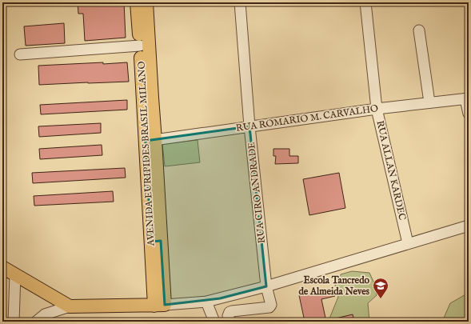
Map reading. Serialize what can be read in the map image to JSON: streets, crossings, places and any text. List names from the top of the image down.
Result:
{
  "streets": {
    "main road": ["AVENIDA EURIPIDES BRASIL MILANO"],
    "street": ["RUA ROMARIO M. CARVALHO", "RUA ALLAN KARDEC", "RUA CIRO ANDRADE"]
  },
  "crossings": [
    ["RUA ROMARIO M. CARVALHO", "AVENIDA EURIPIDES BRASIL MILANO"],
    ["RUA ROMARIO M. CARVALHO", "RUA ALLAN KARDEC"],
    ["RUA ROMARIO M. CARVALHO", "RUA CIRO ANDRADE"]
  ],
  "places": {
    "school or university": ["Escola Tancredo de Almeida Neves"]
  }
}
